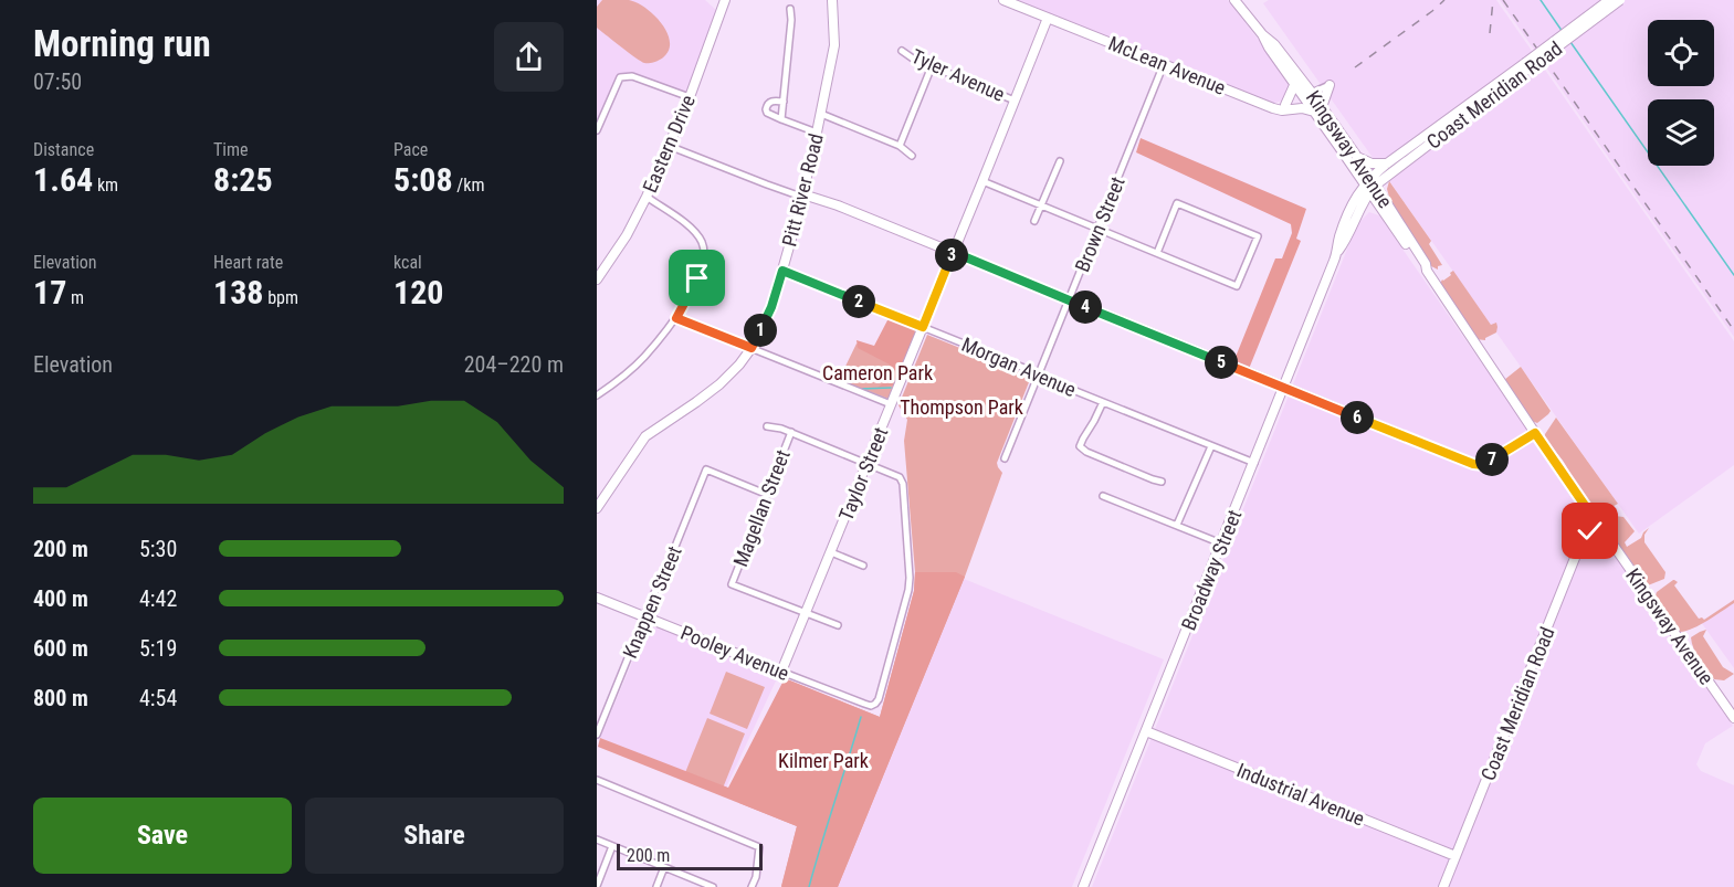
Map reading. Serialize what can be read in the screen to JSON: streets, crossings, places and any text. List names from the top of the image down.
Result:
{
  "streets": {
    "main road": [
      "McLean Avenue",
      "Coast Meridian Road",
      "Eastern Drive",
      "Kingsway Avenue",
      "Pitt River Road",
      "Taylor Street",
      "Broadway Street",
      "Pooley Avenue",
      "Industrial Avenue"
    ],
    "street": [
      "Tyler Avenue",
      "Brown Street",
      "Morgan Avenue",
      "Magellan Street",
      "Knappen Street"
    ]
  },
  "crossings": [
    ["McLean Avenue", "Brown Street"],
    ["McLean Avenue", "Taylor Street"],
    ["Tyler Avenue", "Taylor Street"],
    ["Coast Meridian Road", "Kingsway Avenue"],
    ["Coast Meridian Road", "Broadway Street"],
    ["Coast Meridian Road", "Industrial Avenue"],
    ["Kingsway Avenue", "Broadway Street"],
    ["Pitt River Road", "Morgan Avenue"],
    ["Brown Street", "Morgan Avenue"],
    ["Morgan Avenue", "Taylor Street"],
    ["Morgan Avenue", "Broadway Street"],
    ["Taylor Street", "Magellan Street"],
    ["Taylor Street", "Pooley Avenue"],
    ["Magellan Street", "Knappen Street"],
    ["Broadway Street", "Industrial Avenue"],
    ["Knappen Street", "Pooley Avenue"]
  ],
  "parks": ["Cameron Park", "Thompson Park", "Kilmer Park"],
  "scale_bar": "200 m",
  "page": {
    "heading": ["Morning run", "07:50"],
    "stats": [
      ["Distance", "1.64 km"],
      ["Time", "8:25"],
      ["Pace", "5:08 /km"],
      ["Elevation", "17 m"],
      ["Heart rate", "138 bpm"],
      ["kcal", "120"]
    ],
    "pins": [
      "3",
      "2",
      "4",
      "1",
      "5",
      "6",
      "7"
    ],
    "chart": ["Elevation", "204–220 m"],
    "list": [
      {
        "name": "200 m",
        "note": "5:30"
      },
      {
        "name": "400 m",
        "note": "4:42"
      },
      {
        "name": "600 m",
        "note": "5:19"
      },
      {
        "name": "800 m",
        "note": "4:54"
      }
    ],
    "buttons": ["Save", "Share"],
    "scale": "200 m"
  }
}
